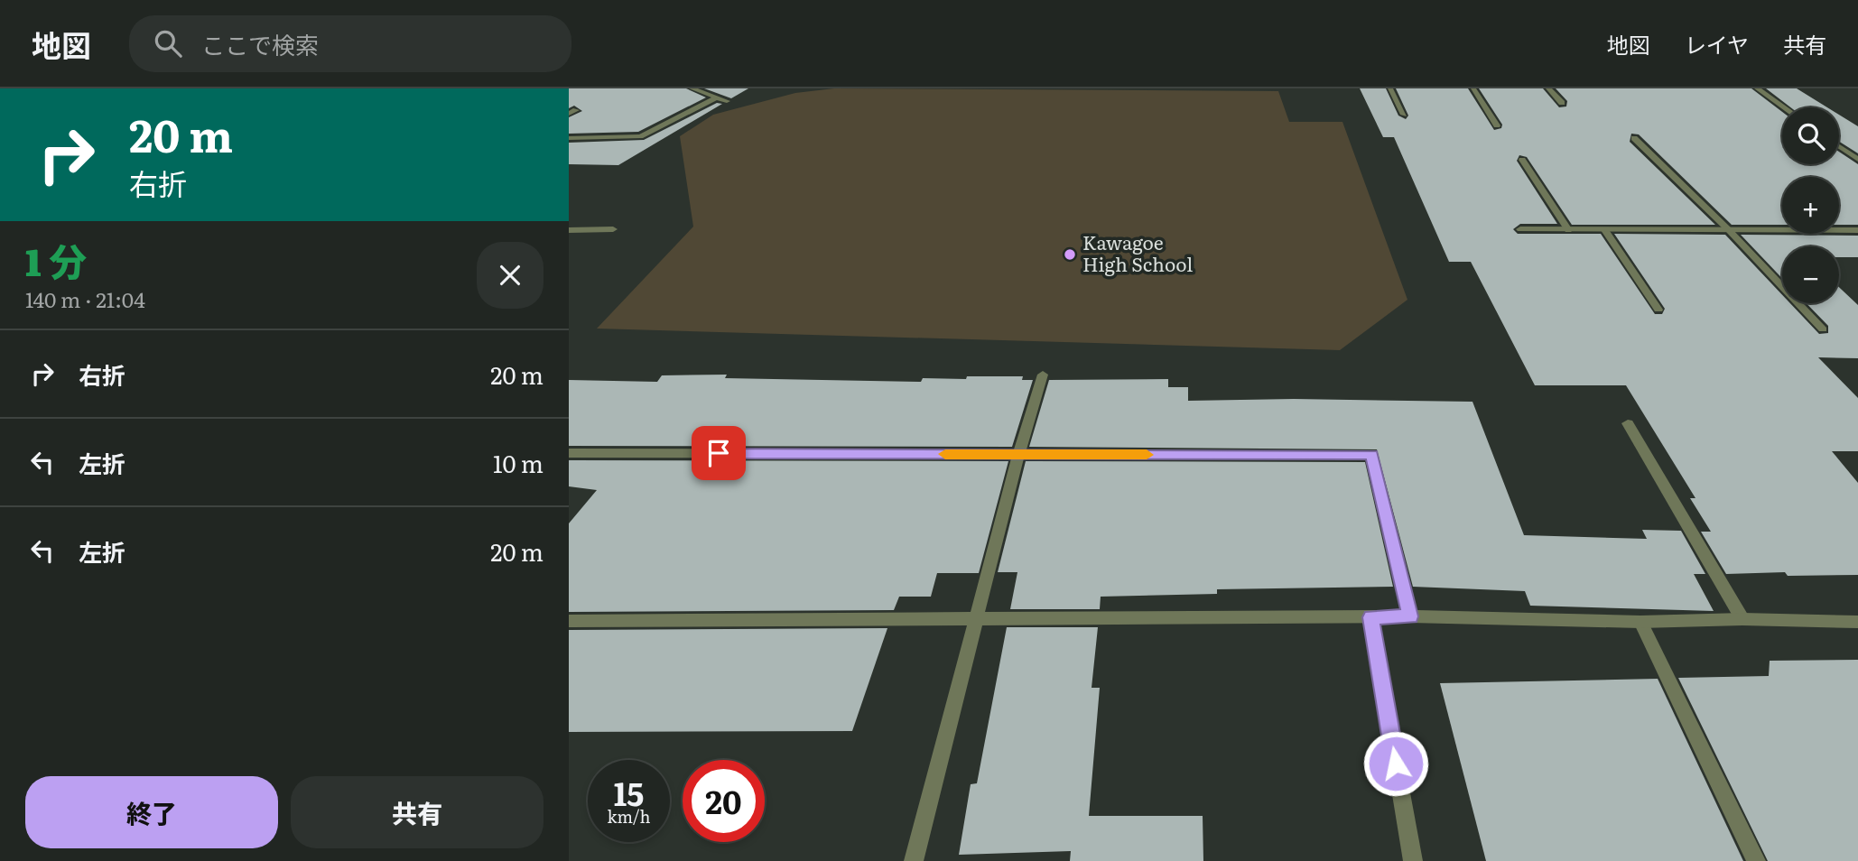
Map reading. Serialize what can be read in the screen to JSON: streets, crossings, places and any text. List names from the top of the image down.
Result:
{
  "places": ["Kawagoe High School"],
  "page": {
    "header": "地図",
    "search": "ここで検索",
    "nav": ["地図", "レイヤ", "共有"],
    "turn": ["20 m", "右折"],
    "map_buttons": ["+", "−"],
    "heading": ["1 分", "140 m · 21:04"],
    "list": [
      {
        "name": "右折",
        "value": "20 m"
      },
      {
        "name": "左折",
        "value": "10 m"
      },
      {
        "name": "左折",
        "value": "20 m"
      }
    ],
    "speed": "15 km/h",
    "limit": "20",
    "buttons": ["終了", "共有"]
  }
}
